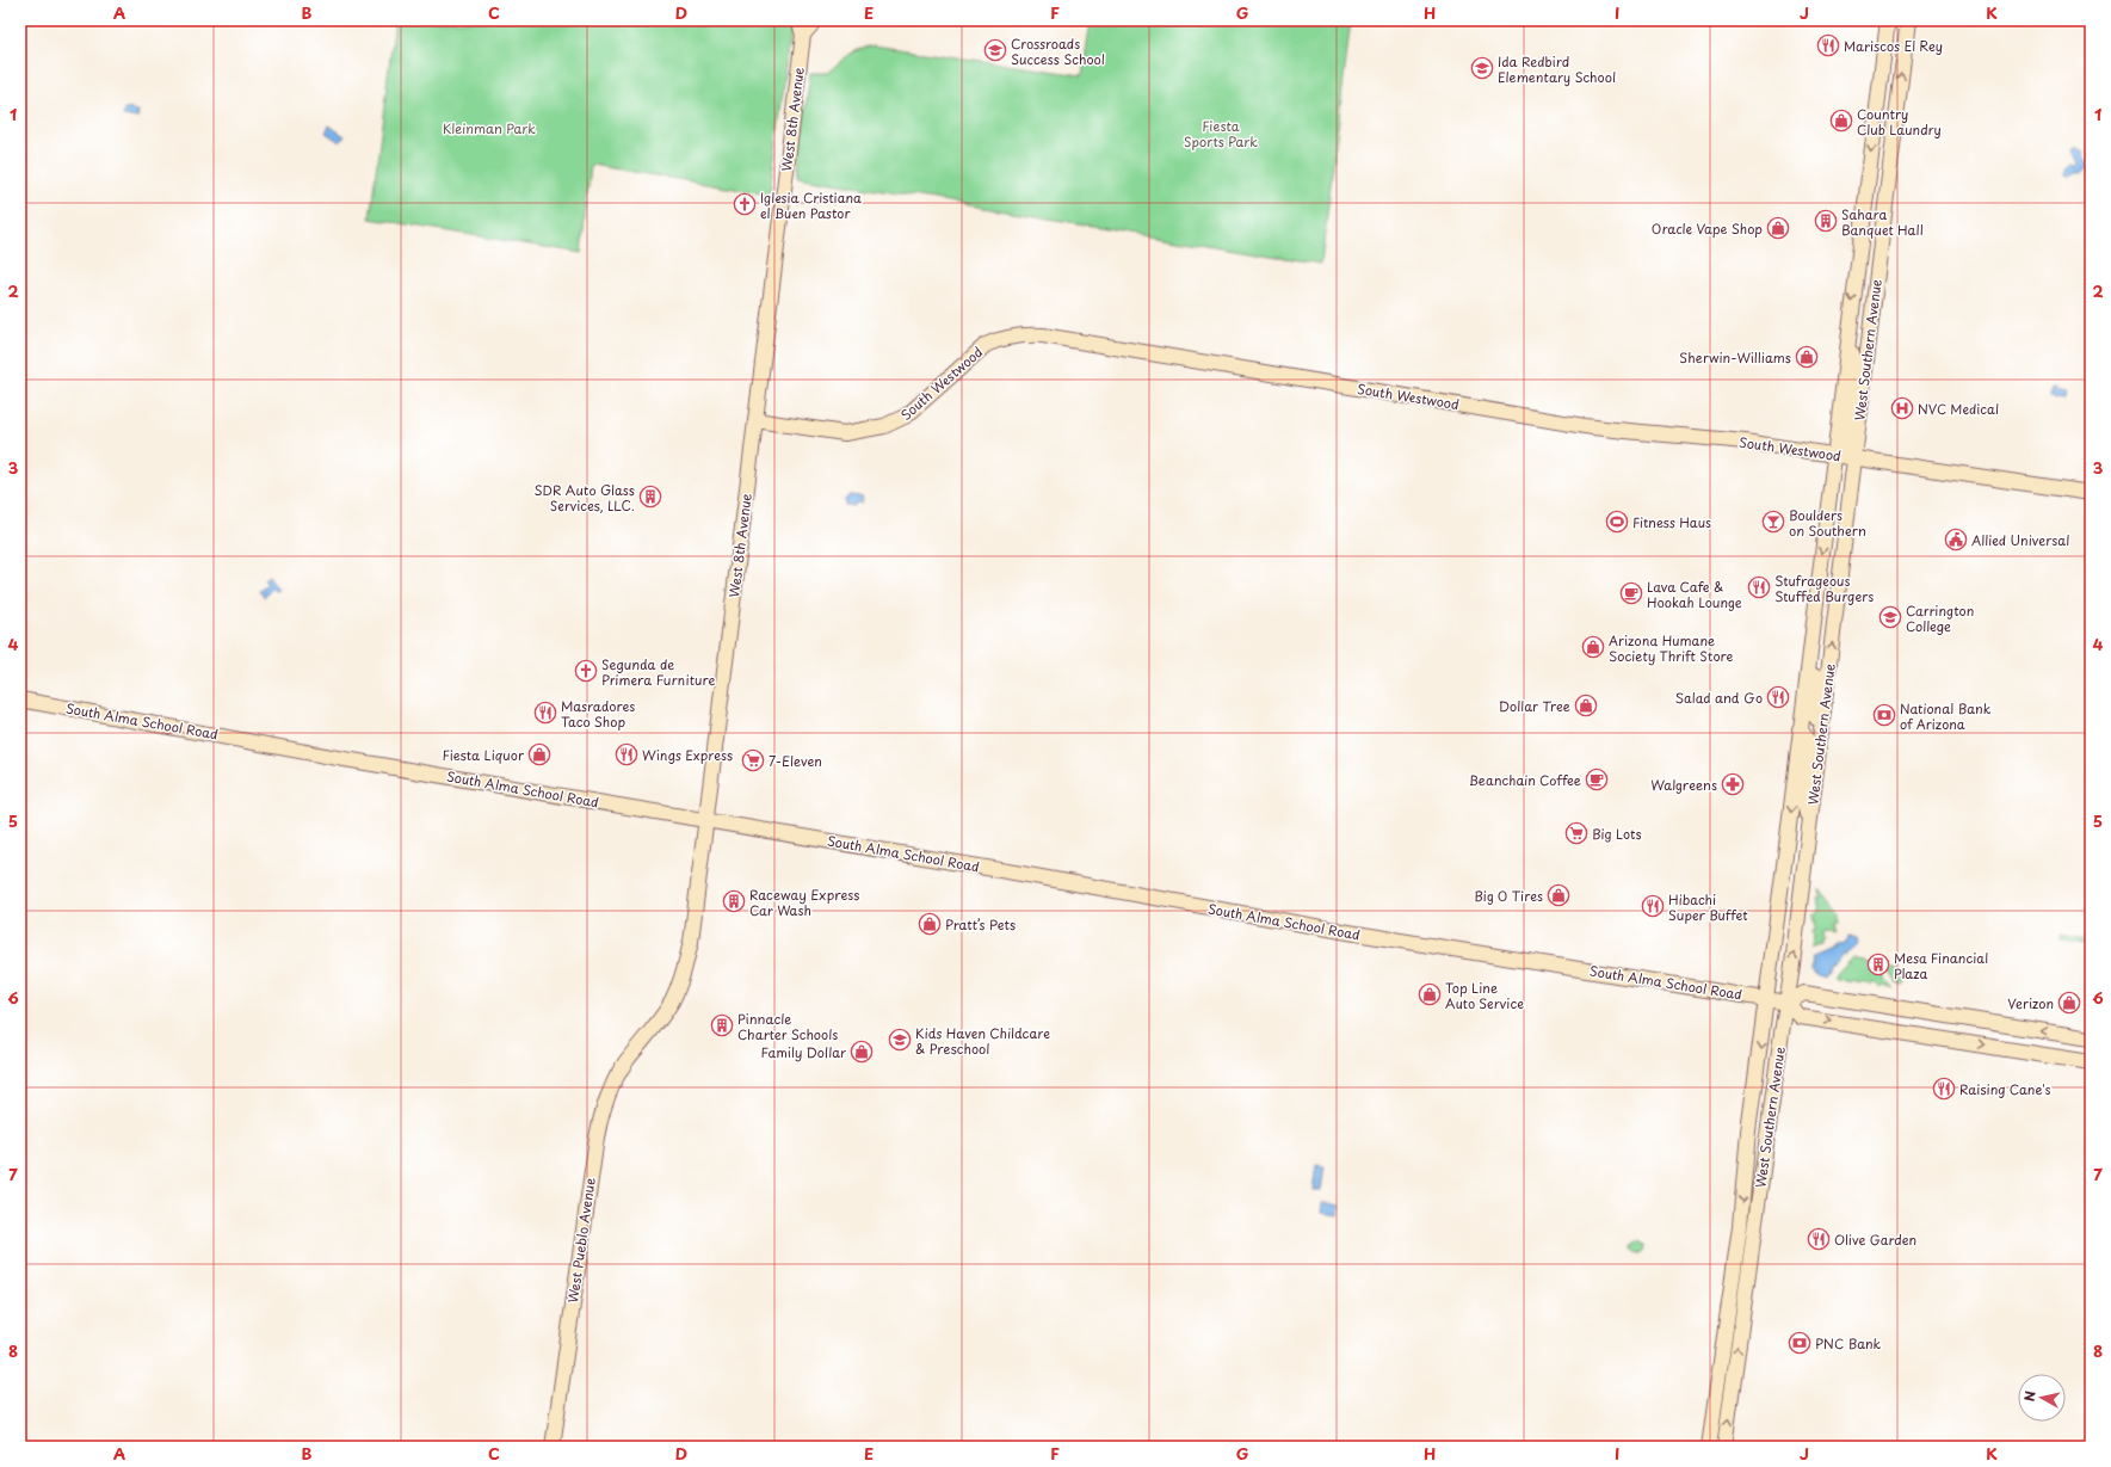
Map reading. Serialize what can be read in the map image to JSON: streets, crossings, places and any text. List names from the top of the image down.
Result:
{
  "streets": {
    "main road": [
      "West 8th Avenue",
      "West Southern Avenue",
      "South Westwood",
      "South Alma School Road",
      "West Pueblo Avenue"
    ]
  },
  "crossings": [
    ["West 8th Avenue", "South Westwood"],
    ["West 8th Avenue", "South Alma School Road"],
    ["West 8th Avenue", "West Pueblo Avenue"],
    ["West Southern Avenue", "South Westwood"],
    ["West Southern Avenue", "South Alma School Road"]
  ],
  "parks": ["Fiesta Sports Park", "Kleinman Park"],
  "places": {
    "restaurant": [
      "Mariscos El Rey",
      "Stufrageous Stuffed Burgers",
      "Salad and Go",
      "Masradores Taco Shop",
      "Wings Express",
      "Hibachi Super Buffet",
      "Raising Cane's",
      "Olive Garden"
    ],
    "school or university": [
      "Crossroads Success School",
      "Ida Redbird Elementary School",
      "Carrington College",
      "Kids Haven Childcare & Preschool"
    ],
    "shop": [
      "Country Club Laundry",
      "Oracle Vape Shop",
      "Sherwin-Williams",
      "Arizona Humane Society Thrift Store",
      "Dollar Tree",
      "Fiesta Liquor",
      "Big O Tires",
      "Pratt’s Pets",
      "Top Line Auto Service",
      "Verizon",
      "Family Dollar"
    ],
    "church": ["Iglesia Cristiana el Buen Pastor", "Segunda de Primera Furniture"],
    "building": [
      "Sahara Banquet Hall",
      "SDR Auto Glass Services, LLC.",
      "Raceway Express Car Wash",
      "Mesa Financial Plaza",
      "Pinnacle Charter Schools"
    ],
    "hospital": ["NVC Medical"],
    "sports": ["Fitness Haus"],
    "bar": ["Boulders on Southern"],
    "public building": ["Allied Universal"],
    "cafe": ["Lava Cafe & Hookah Lounge", "Beanchain Coffee"],
    "bank": ["National Bank of Arizona", "PNC Bank"],
    "supermarket": ["7-Eleven", "Big Lots"],
    "pharmacy": ["Walgreens"]
  },
  "north": "left",
  "grid": {
    "columns": [
      "A",
      "B",
      "C",
      "D",
      "E",
      "F",
      "G",
      "H",
      "I",
      "J",
      "K"
    ],
    "rows": [
      "1",
      "2",
      "3",
      "4",
      "5",
      "6",
      "7",
      "8"
    ]
  }
}
